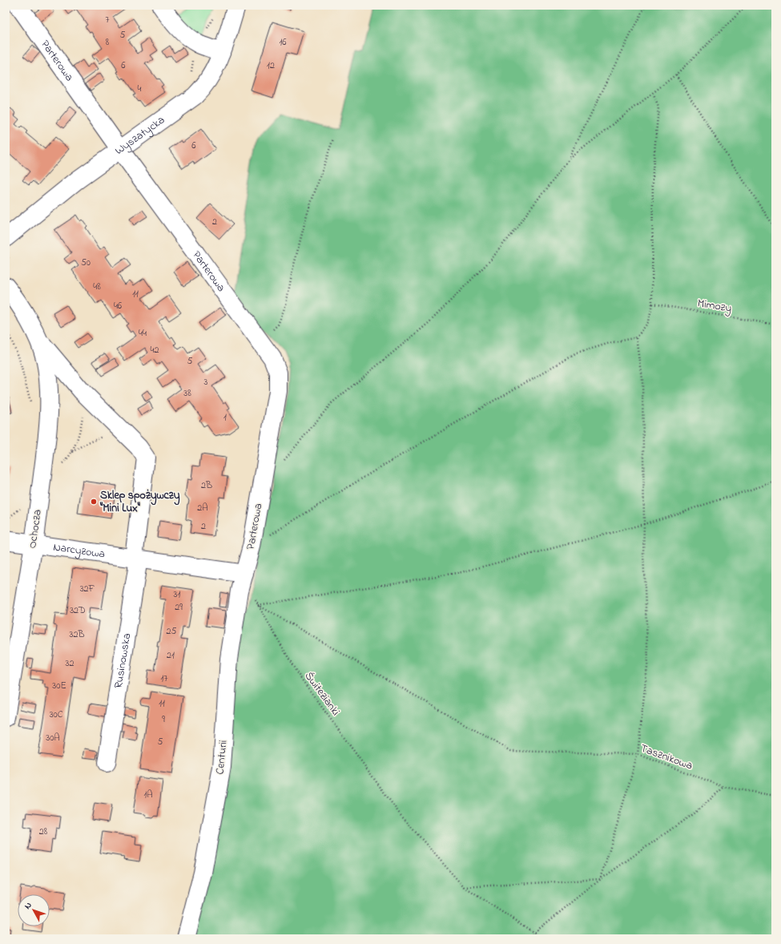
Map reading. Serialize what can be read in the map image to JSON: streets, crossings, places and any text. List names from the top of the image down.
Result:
{
  "streets": {
    "street": [
      "Parterowa",
      "Wyszatycka",
      "Ochocza",
      "Narcyzowa",
      "Rusinowska",
      "Centurii"
    ],
    "path": ["Mimozy", "Świtezianki", "Tasznikowa"]
  },
  "crossings": [
    ["Parterowa", "Wyszatycka"],
    ["Parterowa", "Narcyzowa"],
    ["Parterowa", "Centurii"],
    ["Ochocza", "Narcyzowa"],
    ["Ochocza", "Rusinowska"],
    ["Narcyzowa", "Rusinowska"],
    ["Narcyzowa", "Centurii"],
    ["Świtezianki", "Tasznikowa"]
  ],
  "places": ["Sklep spożywczy \"Mini Lux\""],
  "house_numbers": [
    "7",
    "5",
    "8",
    "16",
    "6",
    "12",
    "4",
    "6",
    "2",
    "50",
    "48",
    "11",
    "46",
    "44",
    "42",
    "5",
    "3",
    "38",
    "1",
    "2B",
    "2A",
    "2",
    "32F",
    "31",
    "29",
    "32D",
    "25",
    "32B",
    "21",
    "32",
    "17",
    "30E",
    "11",
    "30C",
    "9",
    "30A",
    "5",
    "1A",
    "28"
  ],
  "north": "top left"
}
